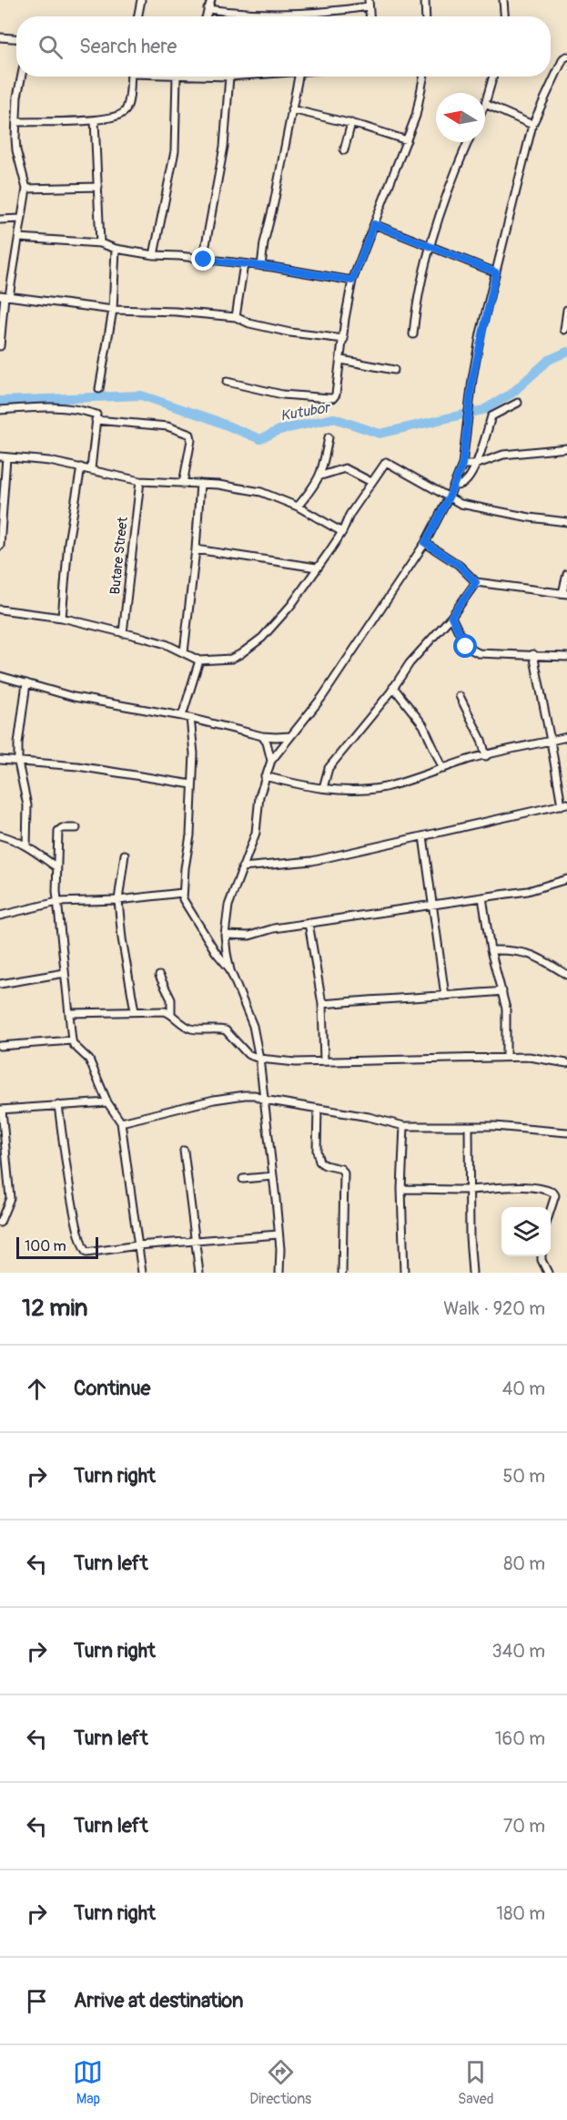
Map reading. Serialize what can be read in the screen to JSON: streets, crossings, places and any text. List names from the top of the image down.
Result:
{
  "streets": {
    "street": ["Butare Street"]
  },
  "water": ["Kutubor"],
  "scale_bar": "100 m",
  "north": "left",
  "page": {
    "search": "Search here",
    "scale": "100 m",
    "heading": ["12 min", "Walk · 920 m"],
    "list": [
      ["Continue", "40 m"],
      ["Turn right", "50 m"],
      ["Turn left", "80 m"],
      ["Turn right", "340 m"],
      ["Turn left", "160 m"],
      ["Turn left", "70 m"],
      ["Turn right", "180 m"],
      "Arrive at destination"
    ],
    "nav": ["Map", "Directions", "Saved"]
  }
}
